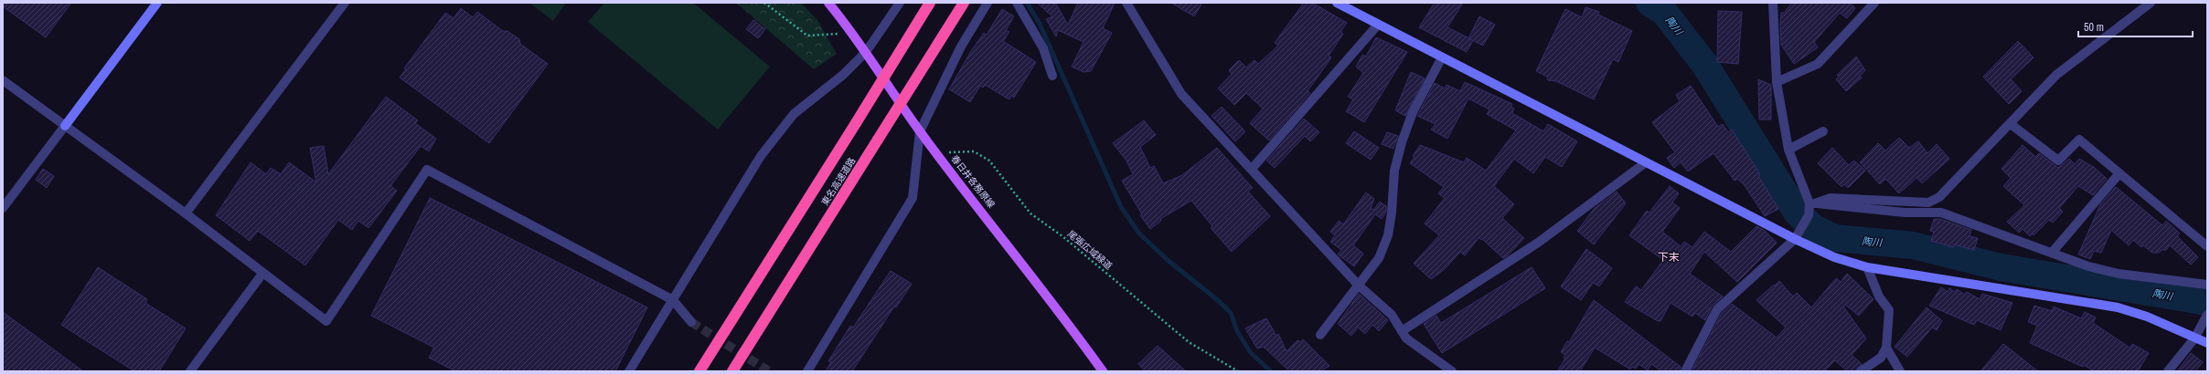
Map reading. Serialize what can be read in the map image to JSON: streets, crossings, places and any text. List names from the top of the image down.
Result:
{
  "streets": {
    "highway": ["東名高速道路"],
    "main road": ["春日井各務原線"],
    "path": ["尾張広域緑道"]
  },
  "crossings": [
    ["春日井各務原線", "尾張広域緑道"]
  ],
  "districts": ["下末"],
  "water": ["陶川"],
  "scale_bar": "50 m"
}
